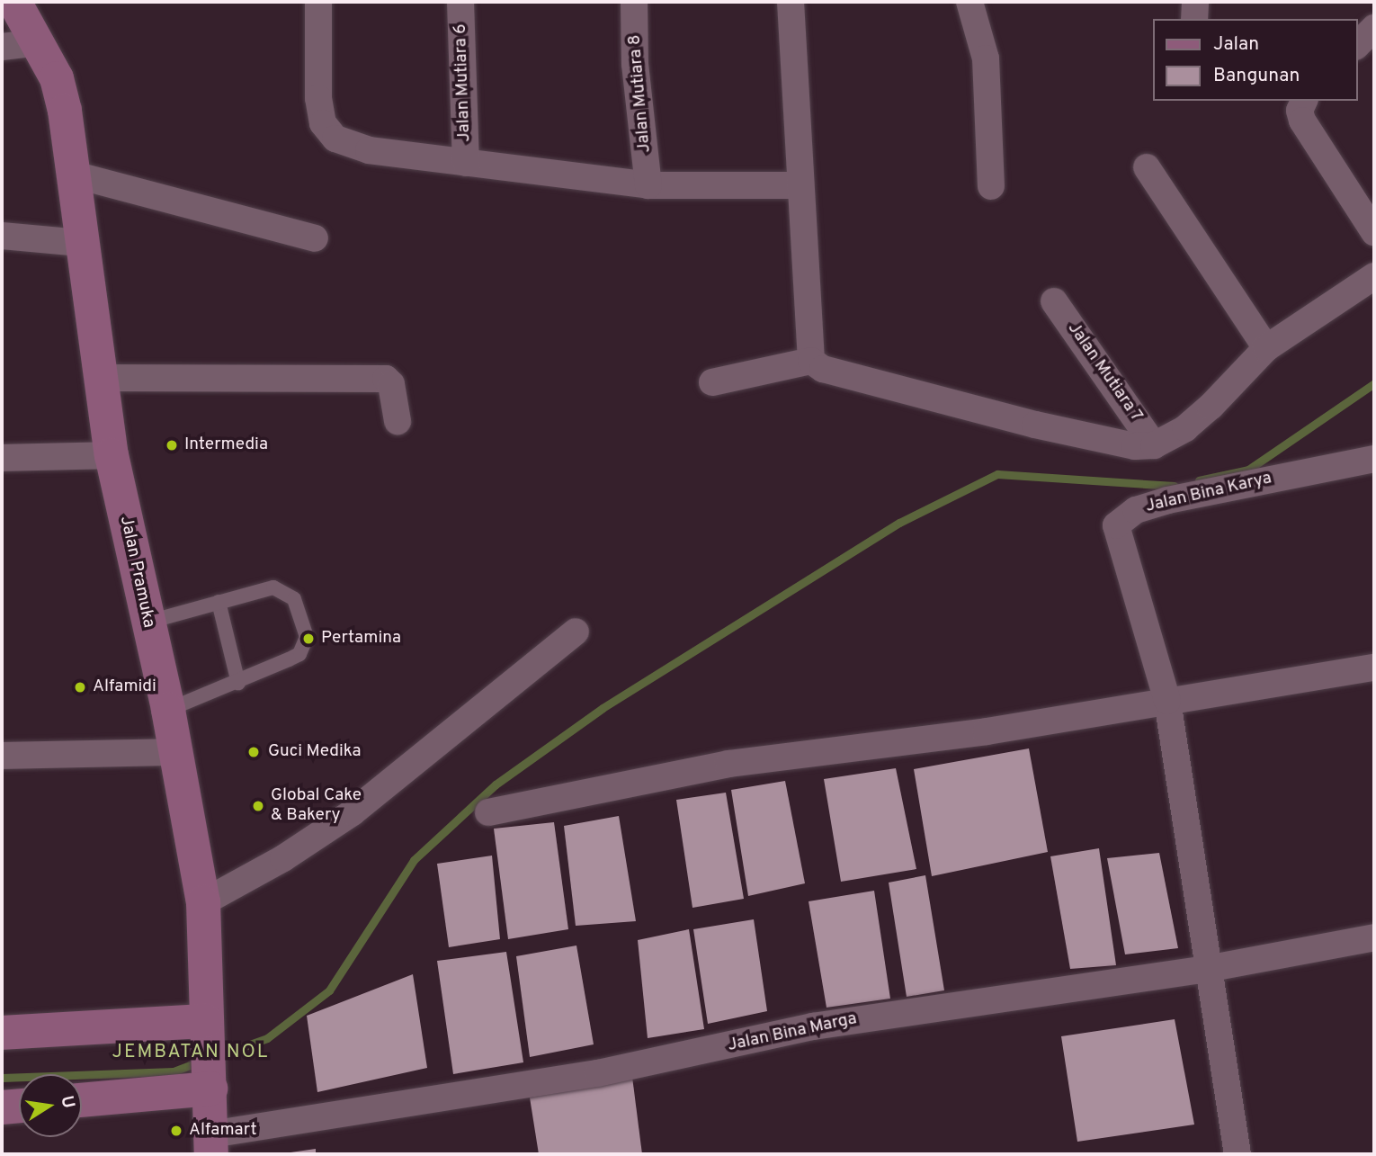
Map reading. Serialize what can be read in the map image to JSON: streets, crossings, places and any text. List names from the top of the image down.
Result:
{
  "streets": {
    "street": [
      "Jalan Mutiara 6",
      "Jalan Mutiara 8",
      "Jalan Mutiara 7",
      "Jalan Bina Karya",
      "Jalan Pramuka",
      "Jalan Bina Marga"
    ]
  },
  "crossings": [
    ["Jalan Pramuka", "Jalan Bina Marga"]
  ],
  "districts": ["JEMBATAN NOL"],
  "places": [
    "Intermedia",
    "Pertamina",
    "Alfamidi",
    "Guci Medika",
    "Global Cake & Bakery",
    "Alfamart"
  ],
  "legend": ["Jalan", "Bangunan"],
  "north": "right"
}
